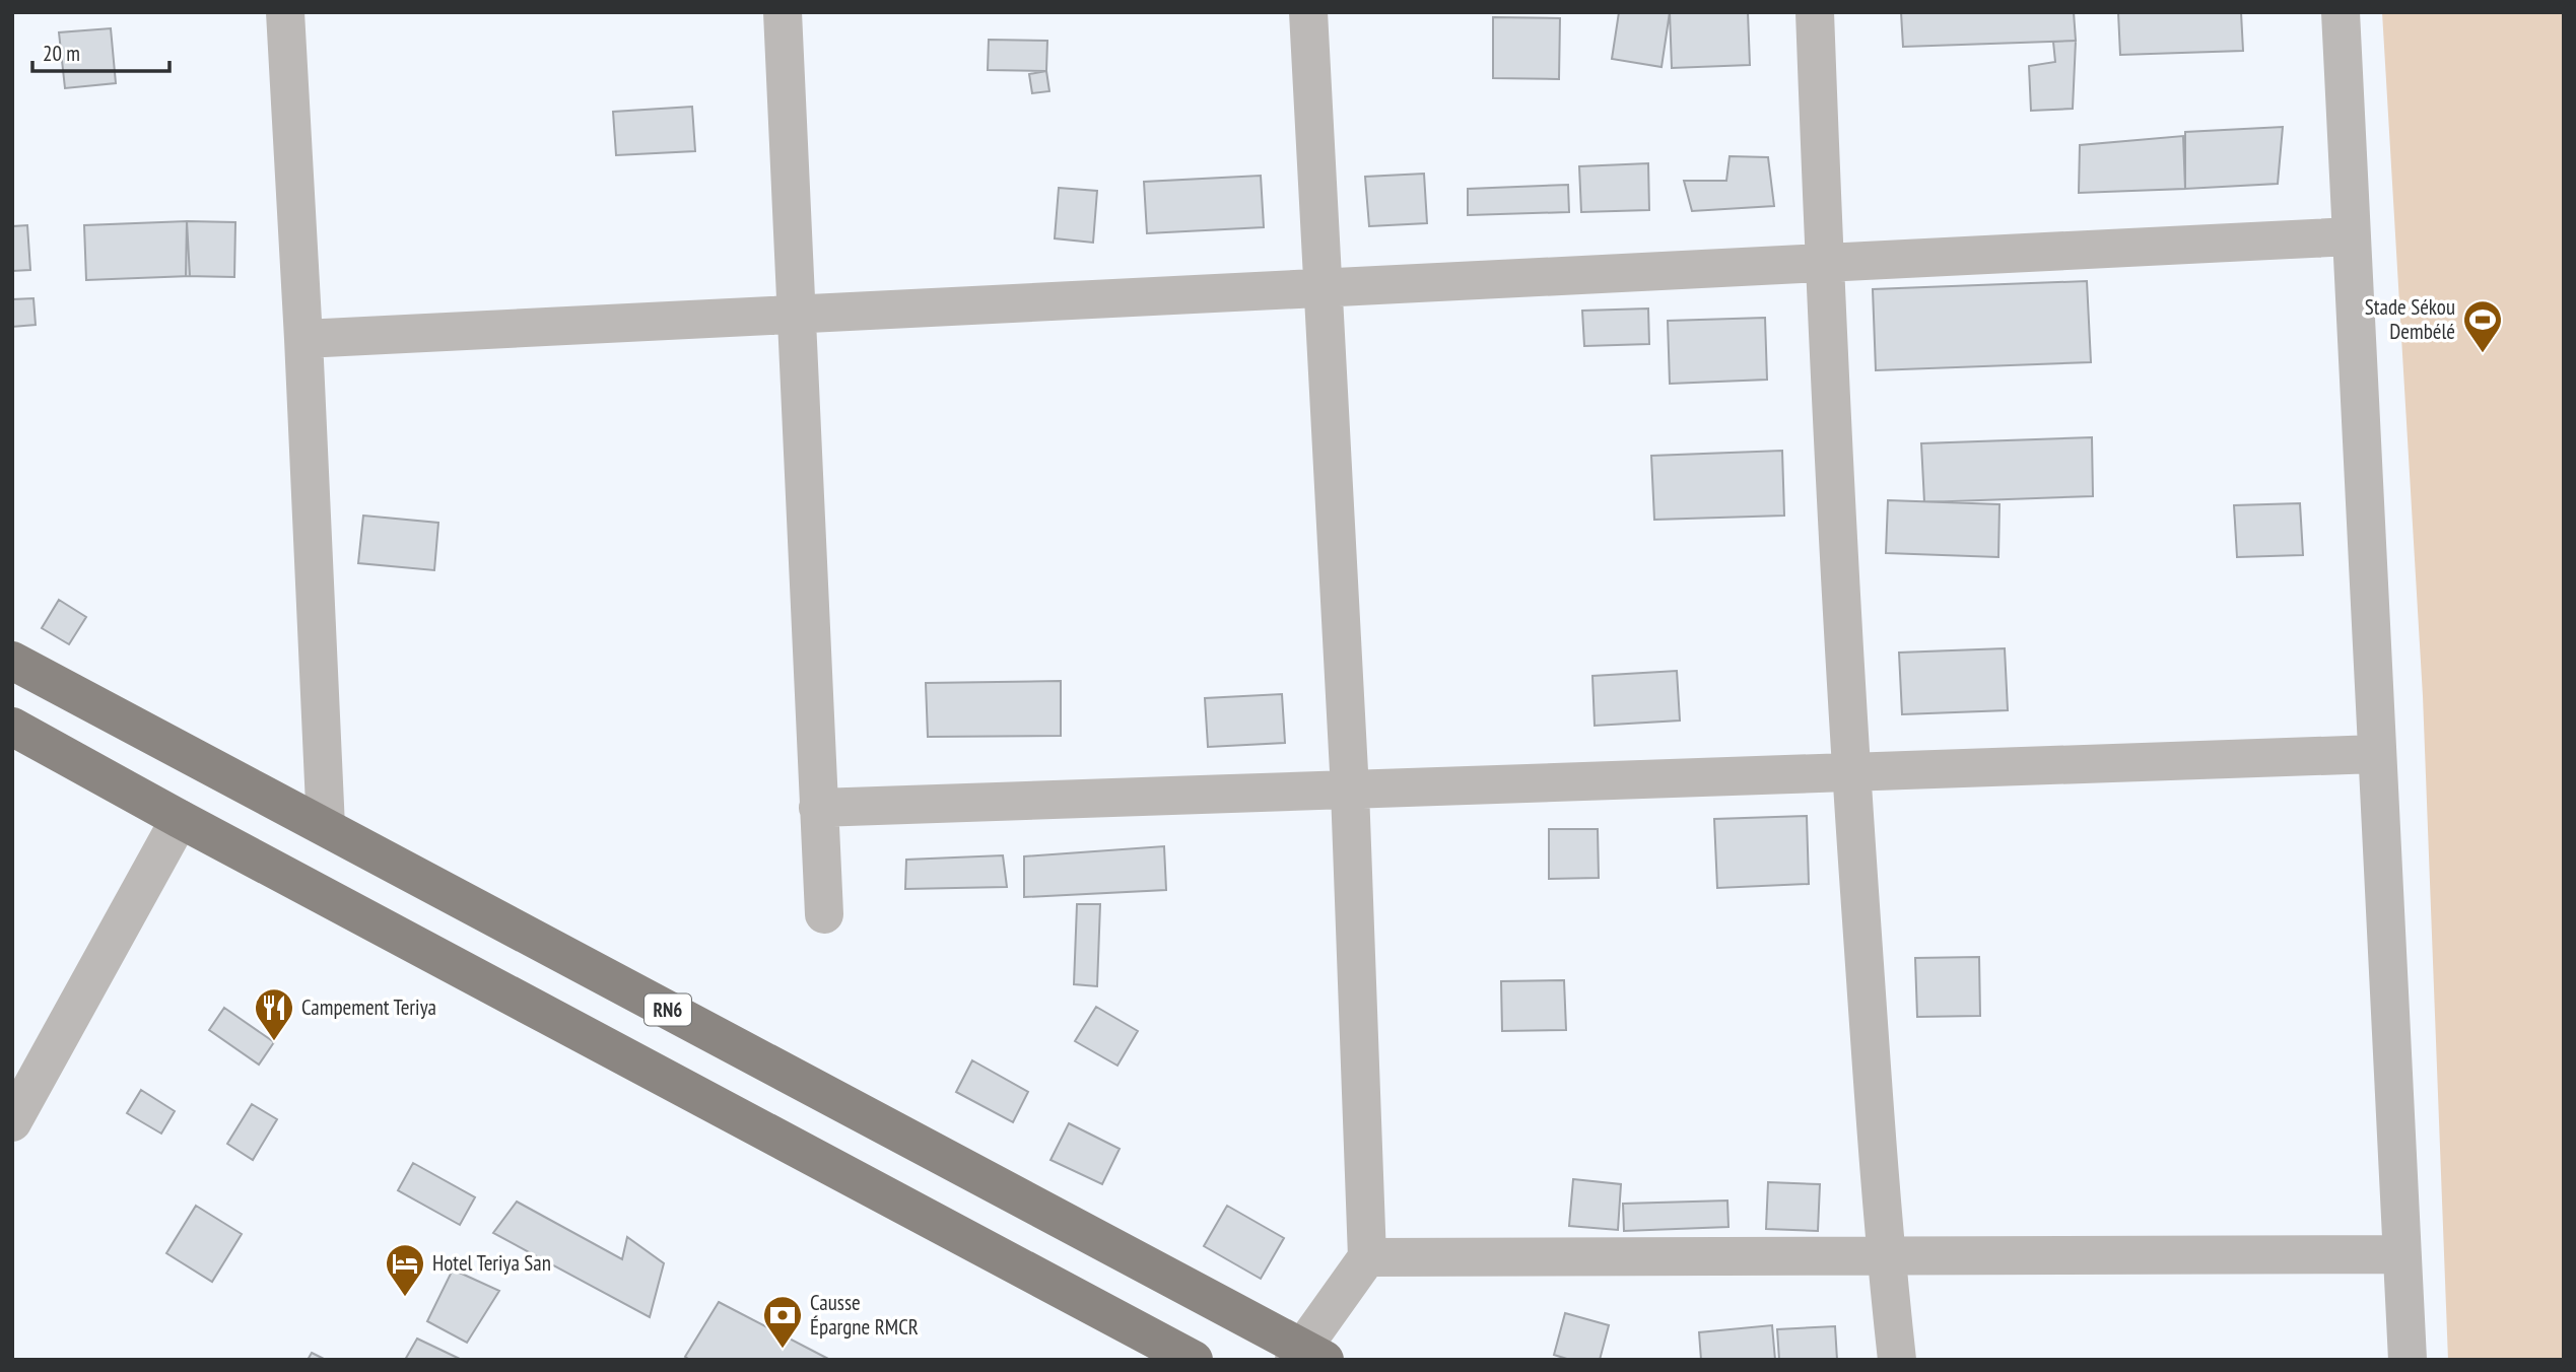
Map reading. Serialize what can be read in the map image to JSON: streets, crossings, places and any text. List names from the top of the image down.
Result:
{
  "streets": {
    "main road": ["RN6"]
  },
  "places": {
    "sports": ["Stade Sékou Dembélé"],
    "restaurant": ["Campement Teriya"],
    "hotel": ["Hotel Teriya San"],
    "bank": ["Causse Épargne RMCR"]
  },
  "scale_bar": "20 m"
}
